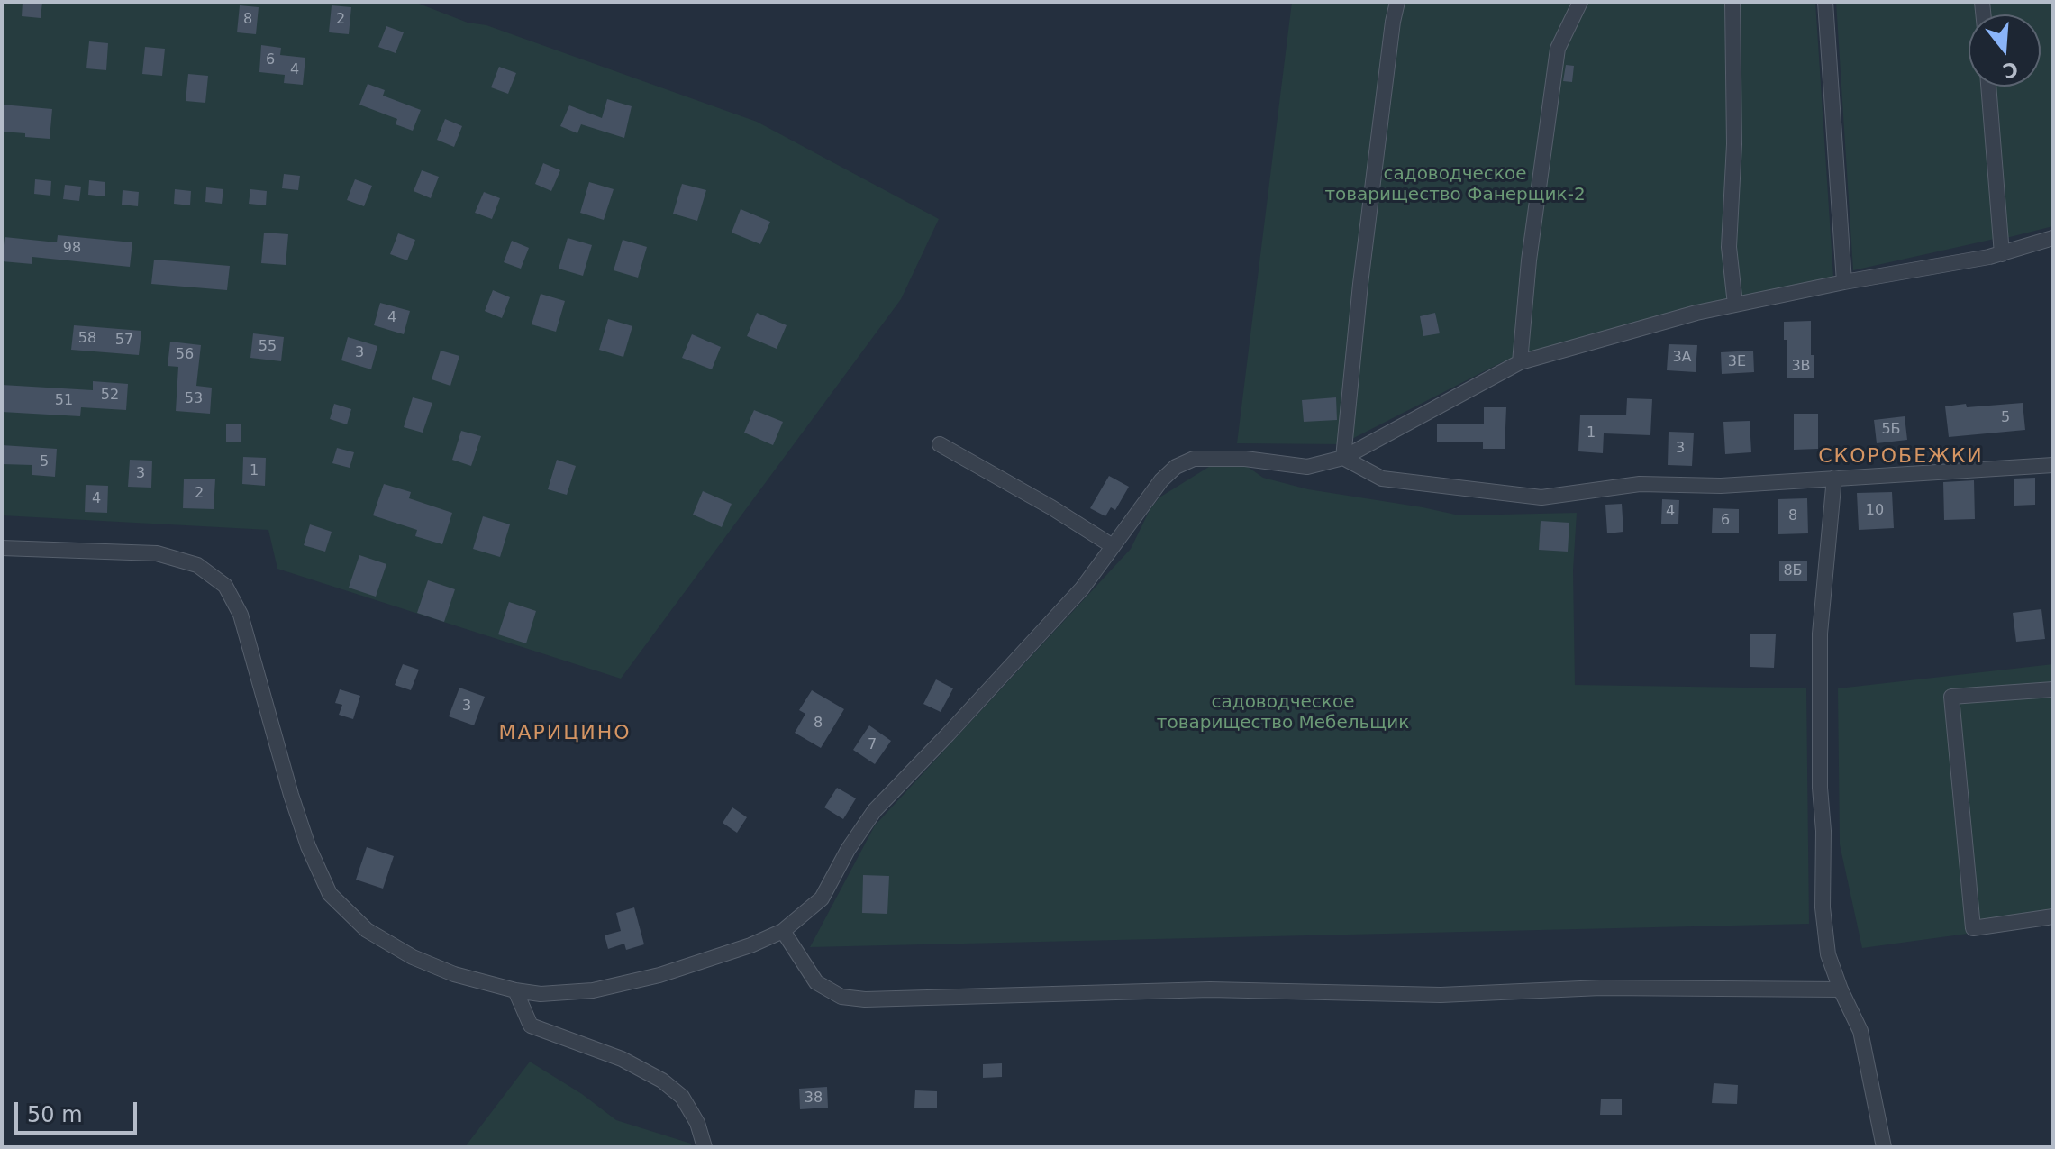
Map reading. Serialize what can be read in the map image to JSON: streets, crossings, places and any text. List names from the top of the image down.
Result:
{
  "districts": ["СКОРОБЕЖКИ", "МАРИЦИНО"],
  "parks": ["садоводческое товарищество Фанерщик-2", "садоводческое товарищество Мебельщик"],
  "house_numbers": [
    "8",
    "2",
    "6",
    "4",
    "98",
    "4",
    "58",
    "57",
    "55",
    "3",
    "56",
    "3А",
    "3Е",
    "3В",
    "52",
    "53",
    "51",
    "5",
    "5Б",
    "1",
    "3",
    "5",
    "1",
    "3",
    "2",
    "4",
    "10",
    "4",
    "8",
    "6",
    "8Б",
    "3",
    "8",
    "7",
    "38"
  ],
  "scale_bar": "50 m",
  "north": "bottom"
}
